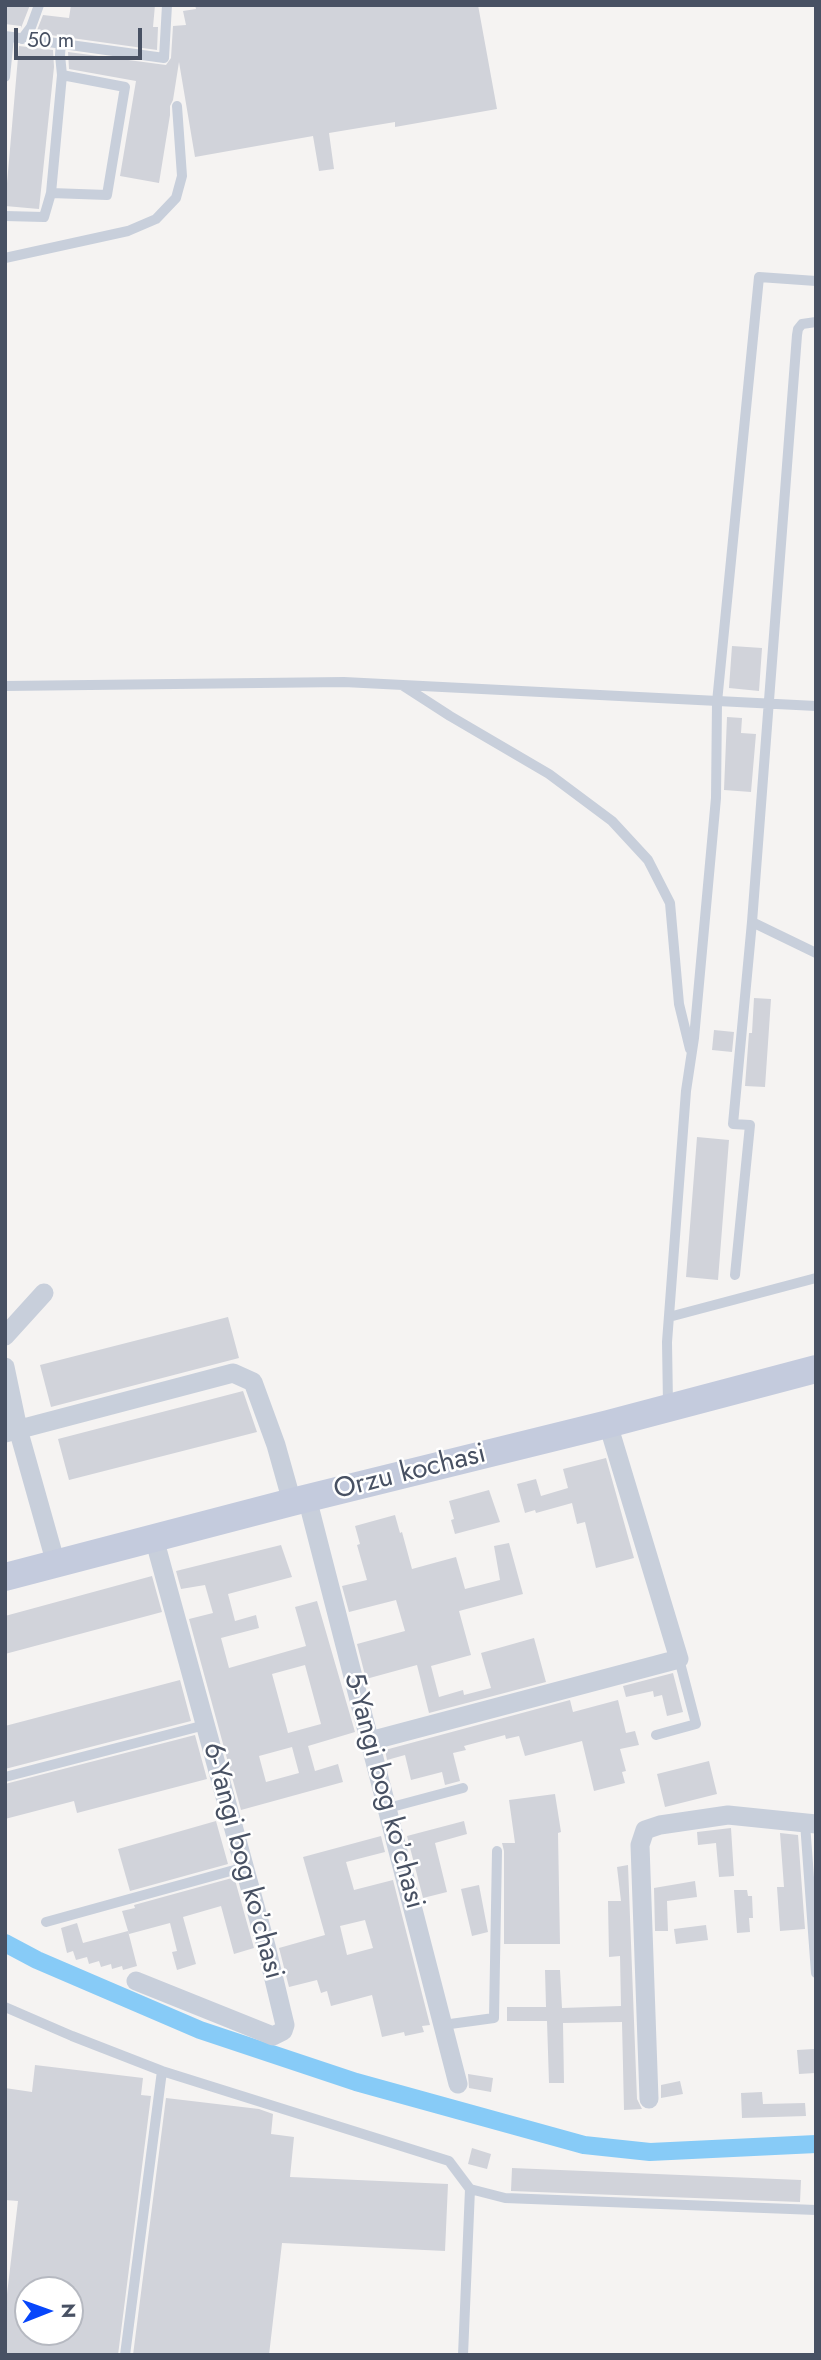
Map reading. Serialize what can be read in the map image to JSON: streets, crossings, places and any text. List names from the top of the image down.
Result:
{
  "streets": {
    "main road": ["Orzu kochasi"],
    "street": ["5-Yangi bog koʼchasi", "6-Yangi bog koʼchasi"]
  },
  "crossings": [
    ["Orzu kochasi", "5-Yangi bog koʼchasi"],
    ["Orzu kochasi", "6-Yangi bog koʼchasi"]
  ],
  "scale_bar": "50 m",
  "north": "right"
}
